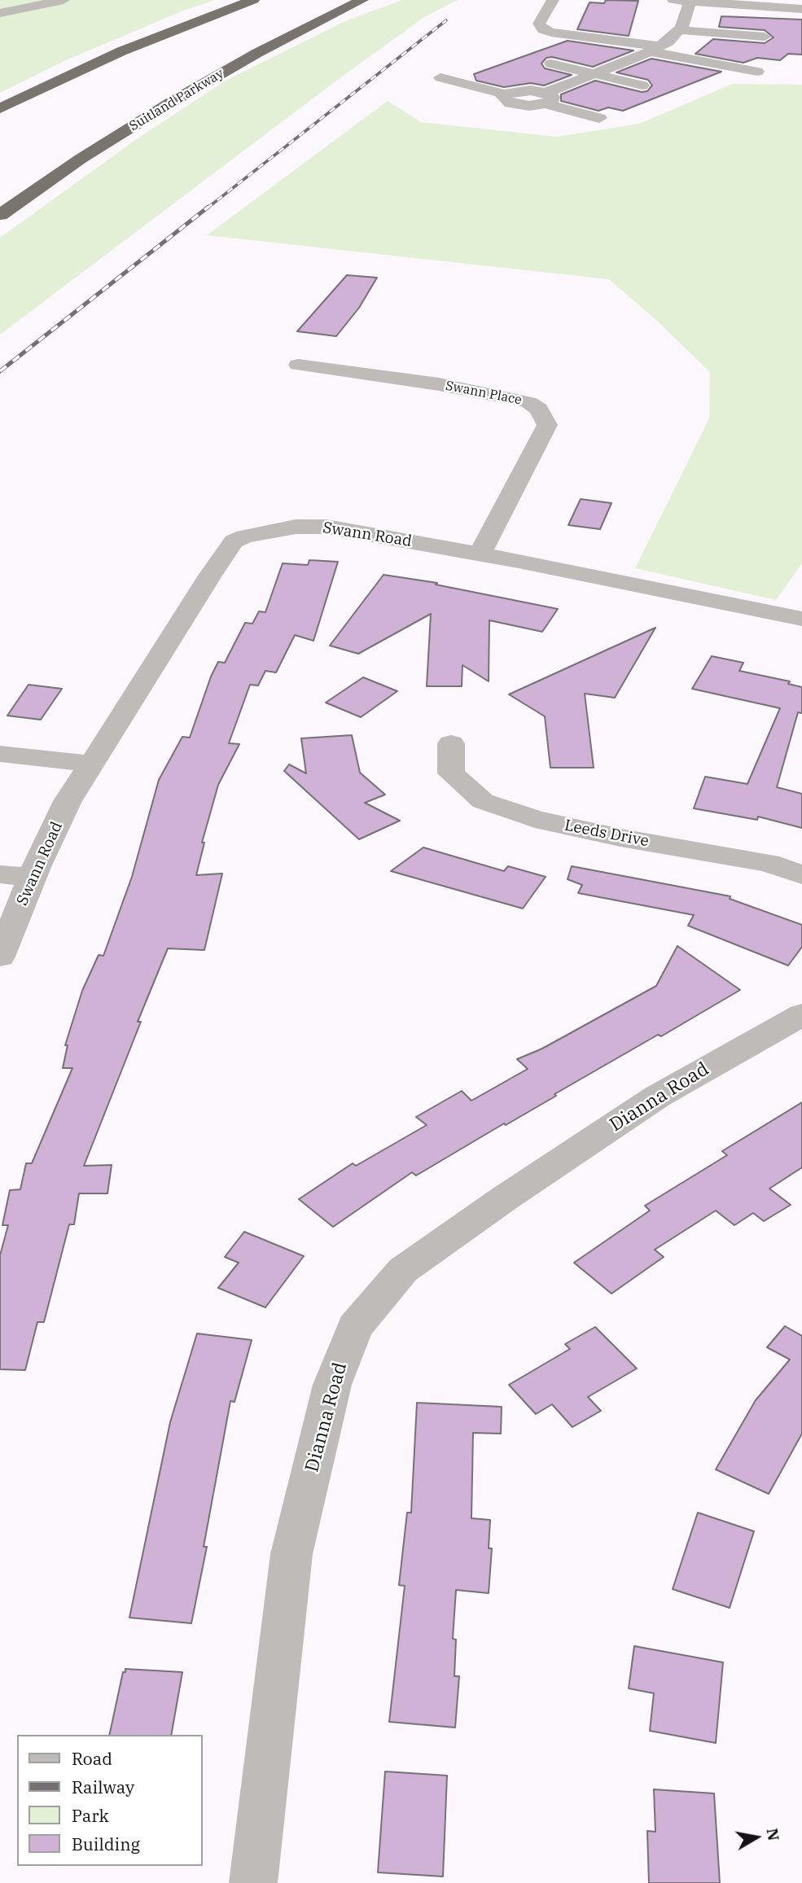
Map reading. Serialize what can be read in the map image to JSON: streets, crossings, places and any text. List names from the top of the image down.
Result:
{
  "streets": {
    "highway": ["Suitland Parkway"],
    "street": [
      "Swann Place",
      "Swann Road",
      "Leeds Drive",
      "Dianna Road"
    ]
  },
  "crossings": [
    ["Swann Place", "Swann Road"]
  ],
  "legend": [
    "Road",
    "Railway",
    "Park",
    "Building"
  ],
  "north": "right"
}
